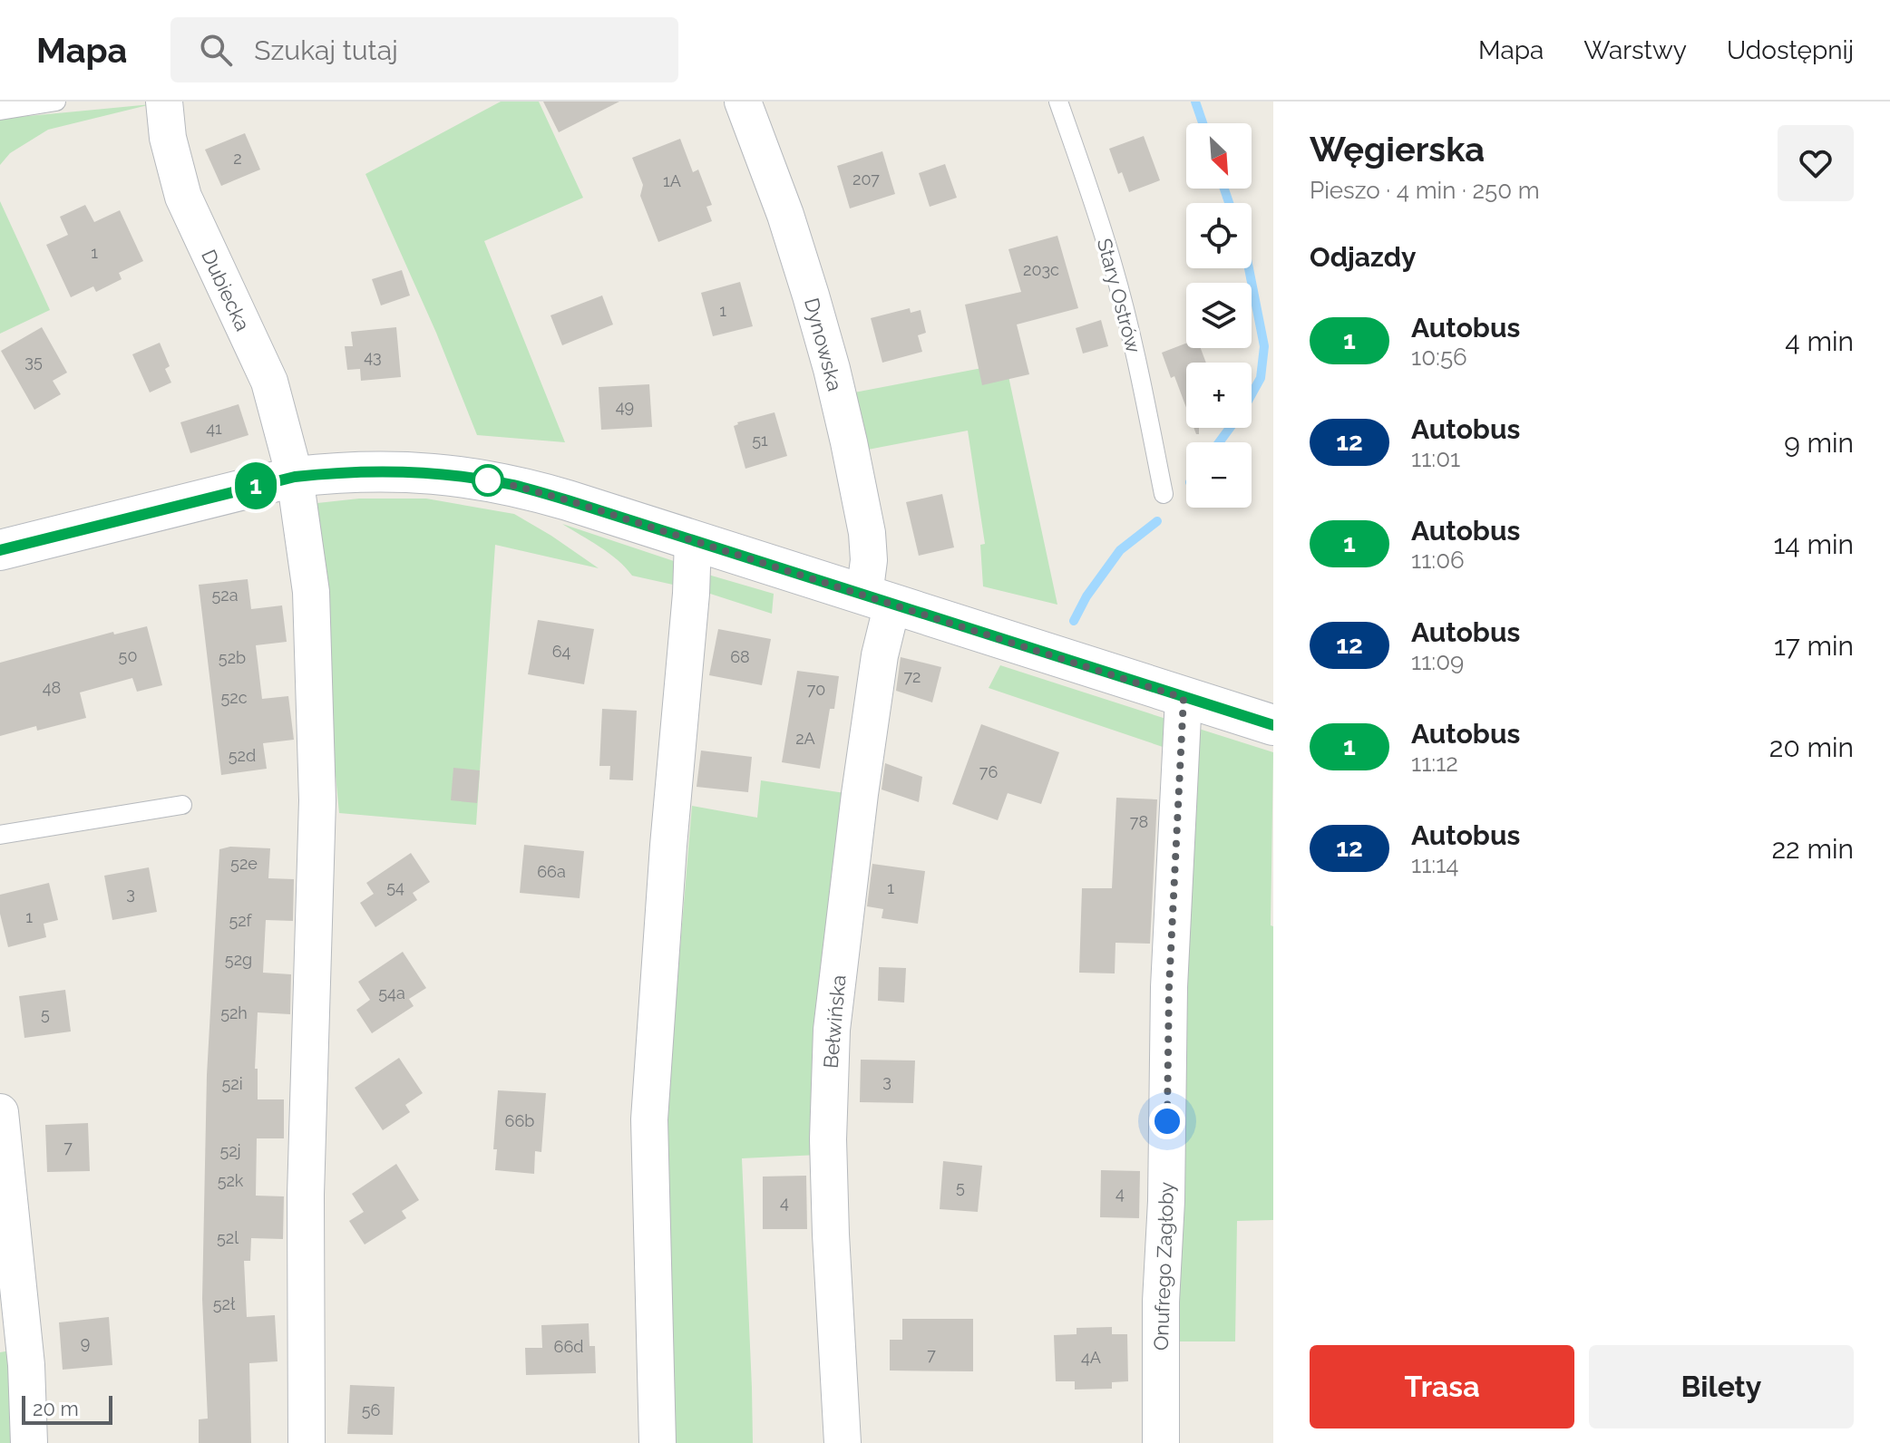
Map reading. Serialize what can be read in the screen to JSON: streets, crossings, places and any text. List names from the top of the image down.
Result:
{
  "streets": {
    "street": [
      "Dubiecka",
      "Dynowska",
      "Bełwińska",
      "Onufrego Zagłoby"
    ],
    "lane": ["Stary Ostrów"]
  },
  "crossings": [
    ["Dynowska", "Bełwińska"]
  ],
  "lines": ["bus line 1"],
  "house_numbers": [
    "2",
    "207",
    "1A",
    "1",
    "203c",
    "1",
    "43",
    "35",
    "49",
    "41",
    "51",
    "52a",
    "64",
    "50",
    "68",
    "52b",
    "72",
    "48",
    "70",
    "52c",
    "2A",
    "52d",
    "76",
    "78",
    "52e",
    "66a",
    "54",
    "1",
    "3",
    "1",
    "52f",
    "52g",
    "54a",
    "52h",
    "5",
    "3",
    "52i",
    "66b",
    "7",
    "52j",
    "52k",
    "5",
    "4",
    "4",
    "52l",
    "52ł",
    "9",
    "66d",
    "7",
    "4A",
    "56"
  ],
  "scale_bar": "20 m",
  "north": "bottom right",
  "page": {
    "header": "Mapa",
    "search": "Szukaj tutaj",
    "nav": ["Mapa", "Warstwy", "Udostępnij"],
    "on_map": "1",
    "heading": [
      ["Węgierska", "Pieszo · 4 min · 250 m"],
      "Odjazdy"
    ],
    "map_buttons": ["+", "−"],
    "list": [
      {
        "mark": "1",
        "name": "Autobus",
        "note": "10:56",
        "value": "4 min"
      },
      {
        "mark": "12",
        "name": "Autobus",
        "note": "11:01",
        "value": "9 min"
      },
      {
        "mark": "1",
        "name": "Autobus",
        "note": "11:06",
        "value": "14 min"
      },
      {
        "mark": "12",
        "name": "Autobus",
        "note": "11:09",
        "value": "17 min"
      },
      {
        "mark": "1",
        "name": "Autobus",
        "note": "11:12",
        "value": "20 min"
      },
      {
        "mark": "12",
        "name": "Autobus",
        "note": "11:14",
        "value": "22 min"
      }
    ],
    "buttons": ["Trasa", "Bilety"],
    "scale": "20 m"
  }
}
